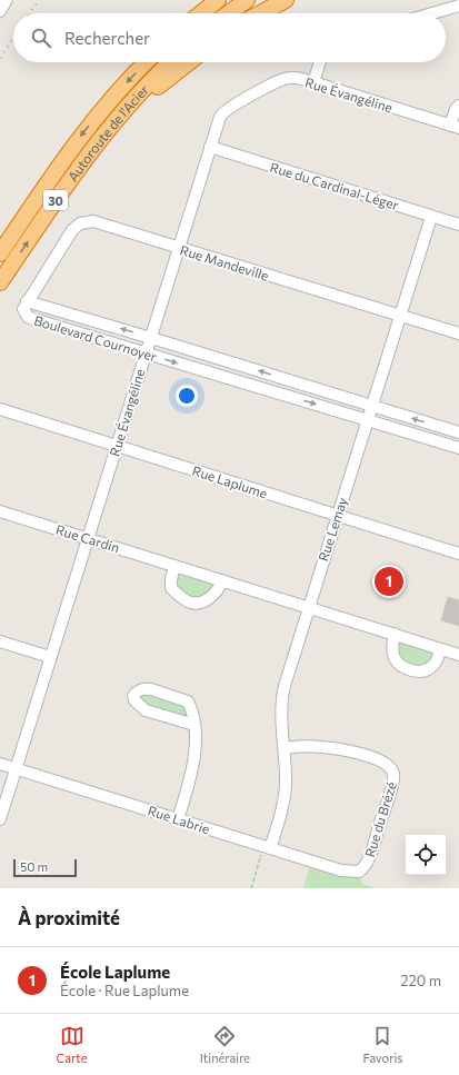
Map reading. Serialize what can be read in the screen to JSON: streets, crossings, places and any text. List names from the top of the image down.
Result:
{
  "streets": {
    "highway": ["Autoroute de l'Acier", "30"],
    "street": [
      "Rue Évangéline",
      "Rue du Cardinal-Léger",
      "Rue Mandeville",
      "Boulevard Cournoyer",
      "Rue Laplume",
      "Rue Lemay",
      "Rue Cardin",
      "Rue Labrie",
      "Rue du Brézé"
    ]
  },
  "crossings": [
    ["Rue Évangéline", "Rue du Cardinal-Léger"],
    ["Rue Évangéline", "Rue Mandeville"],
    ["Rue Évangéline", "Boulevard Cournoyer"],
    ["Rue Évangéline", "Rue Laplume"],
    ["Rue Évangéline", "Rue Cardin"],
    ["Rue Évangéline", "Rue Labrie"],
    ["Rue du Cardinal-Léger", "Rue Lemay"],
    ["Rue Mandeville", "Boulevard Cournoyer"],
    ["Rue Mandeville", "Rue Lemay"],
    ["Boulevard Cournoyer", "Rue Lemay"],
    ["Rue Laplume", "Rue Lemay"],
    ["Rue Lemay", "Rue Cardin"],
    ["Rue Lemay", "Rue Labrie"],
    ["Rue Lemay", "Rue du Brézé"],
    ["Rue Labrie", "Rue du Brézé"]
  ],
  "scale_bar": "50 m",
  "page": {
    "search": "Rechercher",
    "pins": "1",
    "scale": "50 m",
    "heading": "À proximité",
    "list": [
      {
        "mark": "1",
        "name": "École Laplume",
        "note": "École · Rue Laplume",
        "value": "220 m"
      }
    ],
    "nav": ["Carte", "Itinéraire", "Favoris"]
  }
}
